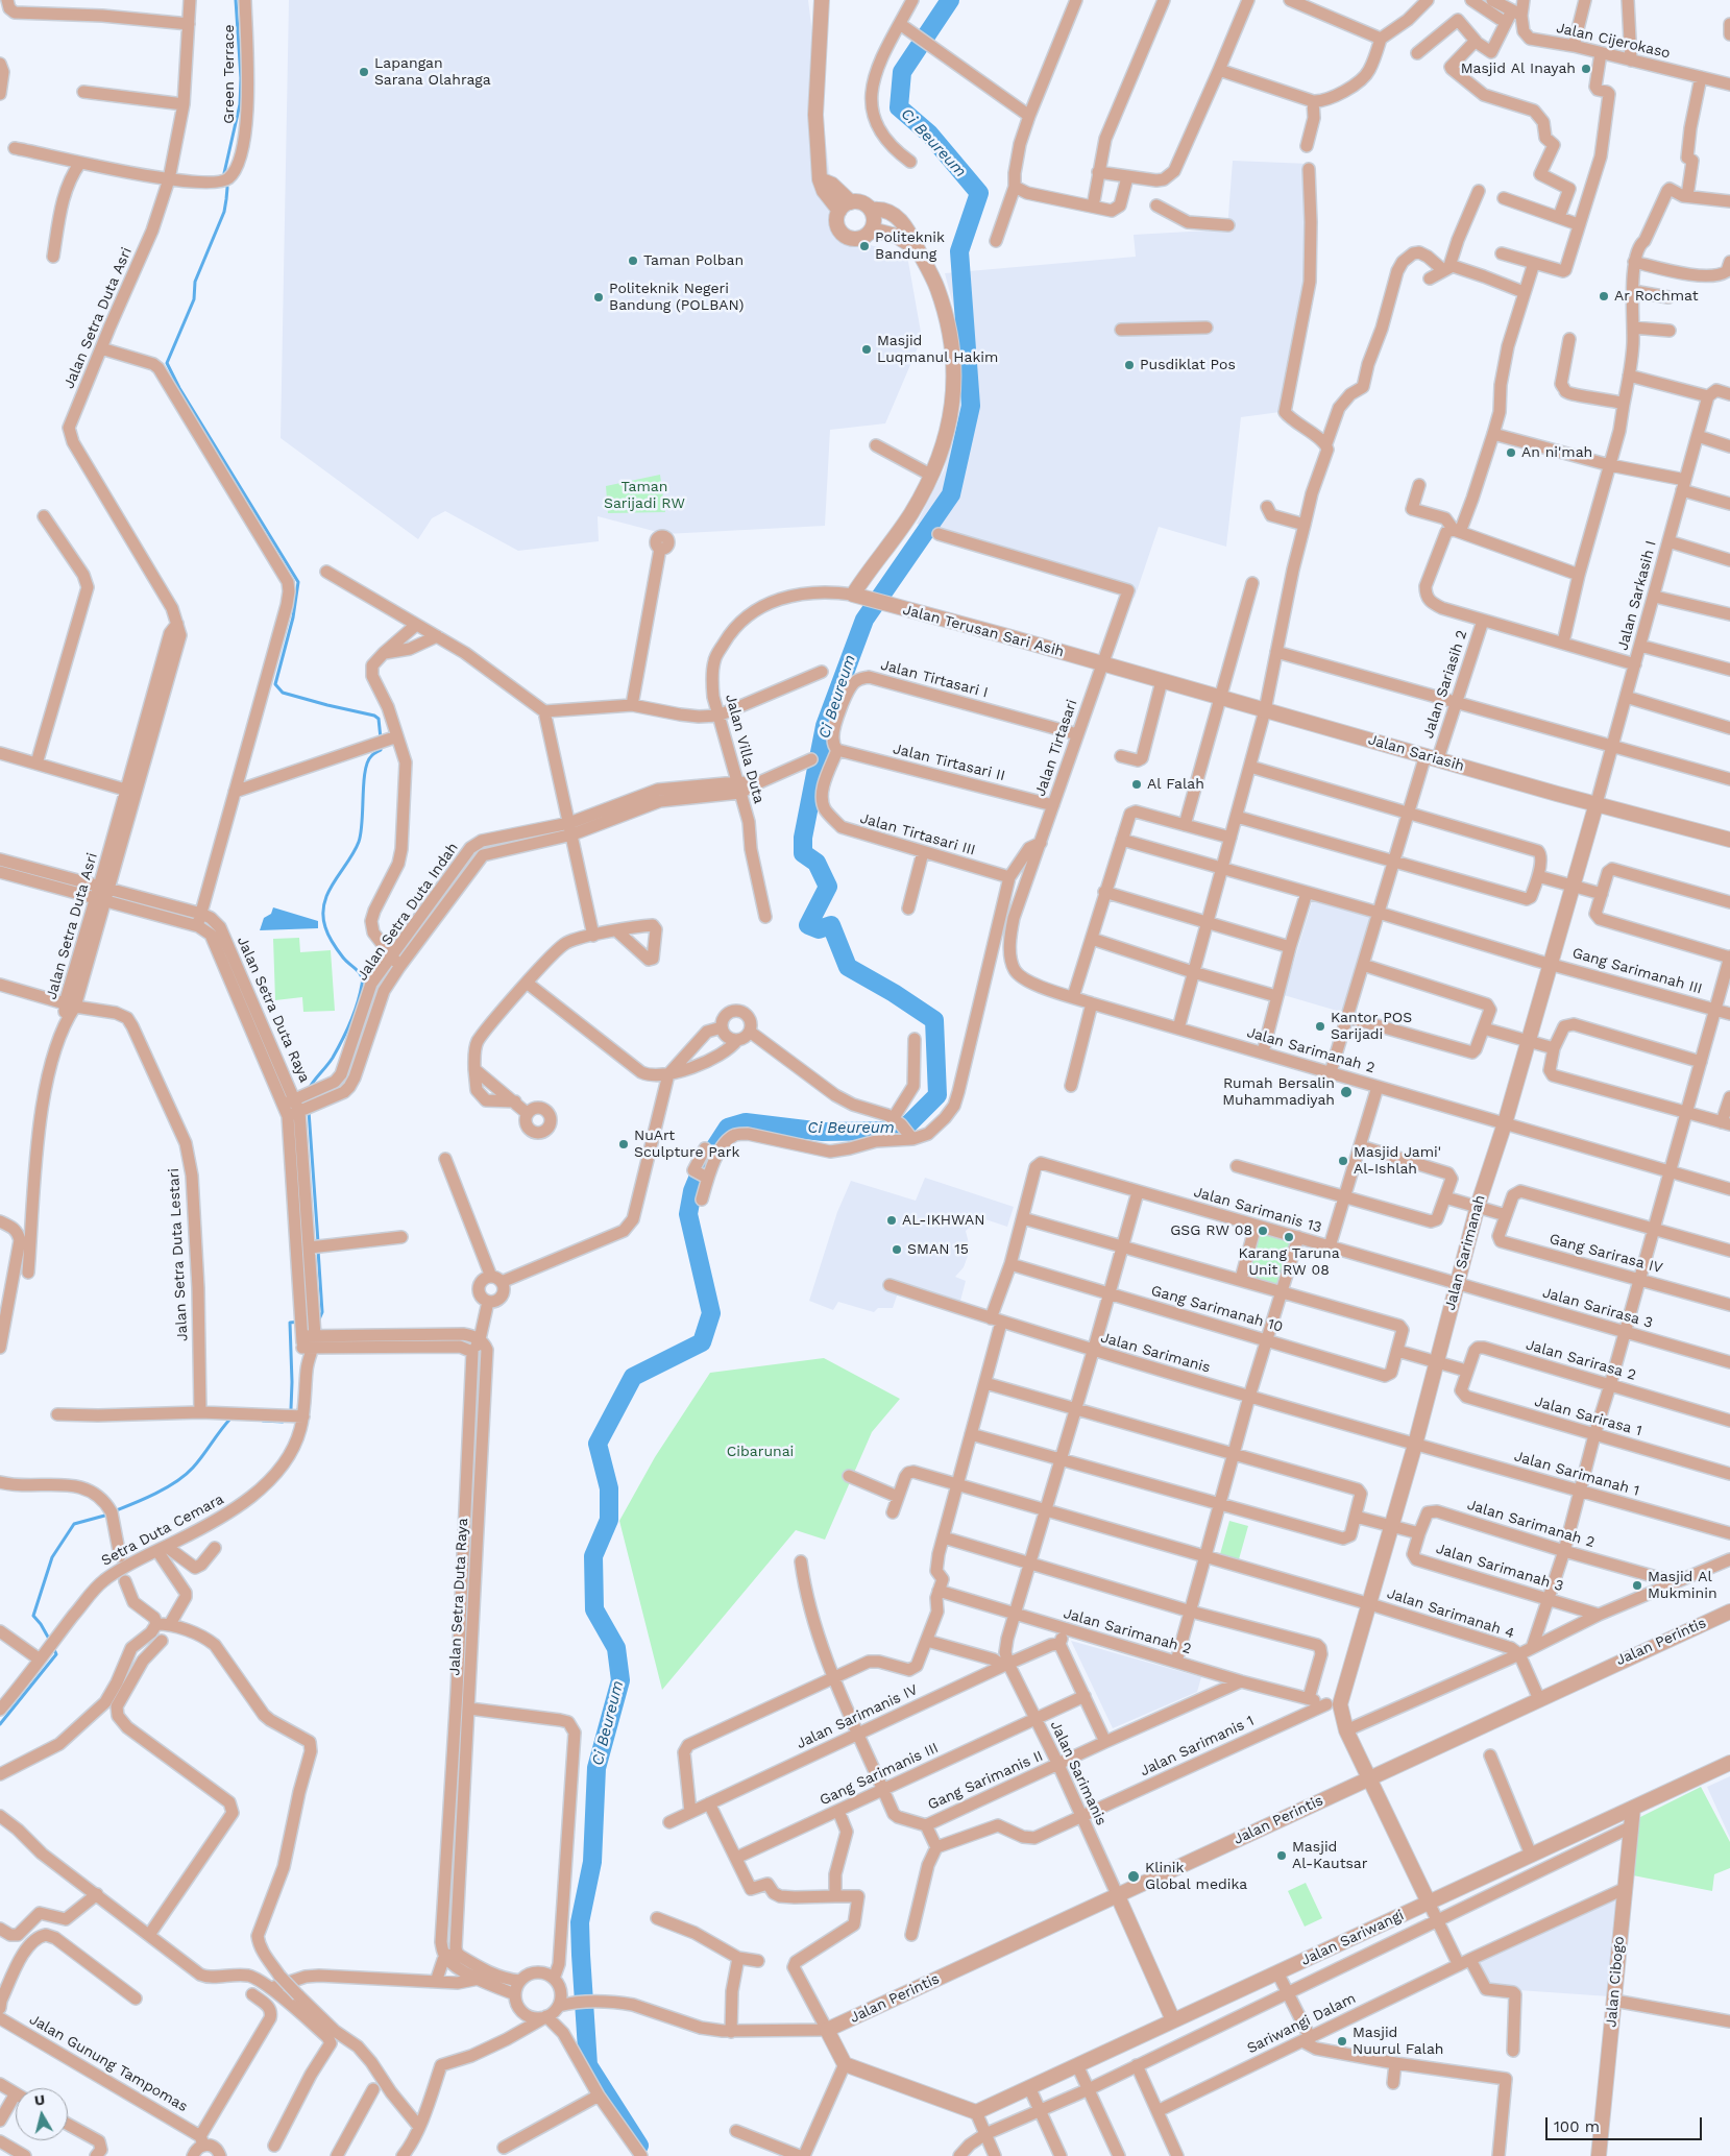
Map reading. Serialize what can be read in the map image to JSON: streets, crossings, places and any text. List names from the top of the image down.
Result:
{
  "streets": {
    "street": [
      "Jalan Cijerokaso",
      "Green Terrace",
      "Jalan Setra Duta Asri",
      "Jalan Sarkasih I",
      "Jalan Terusan Sari Asih",
      "Jalan Tirtasari I",
      "Jalan Sariasih 2",
      "Jalan Tirtasari",
      "Jalan Villa Duta",
      "Jalan Sariasih",
      "Jalan Tirtasari II",
      "Jalan Tirtasari III",
      "Jalan Setra Duta Indah",
      "Gang Sarimanah III",
      "Jalan Setra Duta Raya",
      "Jalan Sarimanah 2",
      "Jalan Sarimanis 13",
      "Jalan Sarimanah",
      "Gang Sarirasa IV",
      "Jalan Setra Duta Lestari",
      "Jalan Sarirasa 3",
      "Gang Sarimanah 10",
      "Jalan Sarimanis",
      "Jalan Sarirasa 2",
      "Jalan Sarirasa 1",
      "Jalan Sarimanah 1",
      "Setra Duta Cemara",
      "Jalan Sarimanah 3",
      "Jalan Sarimanah 4",
      "Jalan Perintis",
      "Jalan Sarimanis IV",
      "Jalan Sarimanis 1",
      "Gang Sarimanis III",
      "Gang Sarimanis II",
      "Jalan Sariwangi",
      "Jalan Cibogo",
      "Sariwangi Dalam",
      "Jalan Gunung Tampomas"
    ]
  },
  "crossings": [
    ["Green Terrace", "Jalan Setra Duta Asri"],
    ["Jalan Setra Duta Asri", "Jalan Setra Duta Raya"],
    ["Jalan Setra Duta Asri", "Jalan Setra Duta Lestari"],
    ["Jalan Sarkasih I", "Jalan Sariasih 2"],
    ["Jalan Sarkasih I", "Jalan Sariasih"],
    ["Jalan Sarkasih I", "Jalan Sarimanah"],
    ["Jalan Terusan Sari Asih", "Jalan Tirtasari"],
    ["Jalan Terusan Sari Asih", "Jalan Villa Duta"],
    ["Jalan Terusan Sari Asih", "Jalan Sariasih"],
    ["Jalan Tirtasari I", "Jalan Tirtasari"],
    ["Jalan Tirtasari I", "Jalan Tirtasari II"],
    ["Jalan Tirtasari I", "Jalan Tirtasari III"],
    ["Jalan Sariasih 2", "Jalan Sariasih"],
    ["Jalan Sariasih 2", "Gang Sarimanah III"],
    ["Jalan Sariasih 2", "Jalan Sarimanah 2"],
    ["Jalan Tirtasari", "Jalan Sariasih"],
    ["Jalan Tirtasari", "Jalan Tirtasari II"],
    ["Jalan Tirtasari", "Jalan Sarimanah 2"],
    ["Jalan Villa Duta", "Jalan Setra Duta Indah"],
    ["Jalan Sariasih", "Jalan Sarimanah"],
    ["Jalan Tirtasari II", "Jalan Tirtasari III"],
    ["Jalan Setra Duta Indah", "Jalan Setra Duta Raya"],
    ["Gang Sarimanah III", "Jalan Sarimanah"],
    ["Jalan Setra Duta Raya", "Setra Duta Cemara"],
    ["Jalan Sarimanah 2", "Jalan Sarimanah"],
    ["Jalan Sarimanah 2", "Jalan Sarimanah 3"],
    ["Jalan Sarimanah 2", "Jalan Sarimanis 1"],
    ["Jalan Sarimanah 2", "Gang Sarimanis II"],
    ["Jalan Sarimanis 13", "Jalan Sarimanah"],
    ["Jalan Sarimanis 13", "Jalan Sarirasa 3"],
    ["Jalan Sarimanah", "Jalan Sarirasa 3"],
    ["Jalan Sarimanah", "Jalan Sarimanis"],
    ["Jalan Sarimanah", "Jalan Sarimanah 1"],
    ["Jalan Sarimanah", "Jalan Sarimanah 4"],
    ["Jalan Sarimanah", "Jalan Sarimanis 1"],
    ["Jalan Sarimanis", "Jalan Sarimanah 1"],
    ["Jalan Sarimanis", "Jalan Perintis"],
    ["Jalan Sarimanis", "Jalan Sarimanis IV"],
    ["Jalan Sarimanis", "Jalan Sarimanis 1"],
    ["Jalan Sarimanis", "Gang Sarimanis III"],
    ["Jalan Sarimanis", "Gang Sarimanis II"],
    ["Jalan Sarirasa 2", "Jalan Sarirasa 1"],
    ["Jalan Sariwangi", "Jalan Cibogo"],
    ["Jalan Cibogo", "Sariwangi Dalam"]
  ],
  "water": ["Ci Beureum"],
  "parks": ["Taman Sarijadi RW", "Cibarunai"],
  "places": [
    "Masjid Al Inayah",
    "Lapangan Sarana Olahraga",
    "Politeknik Bandung",
    "Taman Polban",
    "Ar Rochmat",
    "Politeknik Negeri Bandung (POLBAN)",
    "Masjid Luqmanul Hakim",
    "Pusdiklat Pos",
    "An ni'mah",
    "Al Falah",
    "Kantor POS Sarijadi",
    "Rumah Bersalin Muhammadiyah",
    "NuArt Sculpture Park",
    "Masjid Jami' Al-Ishlah",
    "AL-IKHWAN",
    "GSG RW 08",
    "Karang Taruna Unit RW 08",
    "SMAN 15",
    "Masjid Al Mukminin",
    "Masjid Al-Kautsar",
    "Klinik Global medika",
    "Masjid Nuurul Falah"
  ],
  "scale_bar": "100 m",
  "north": "top"
}
